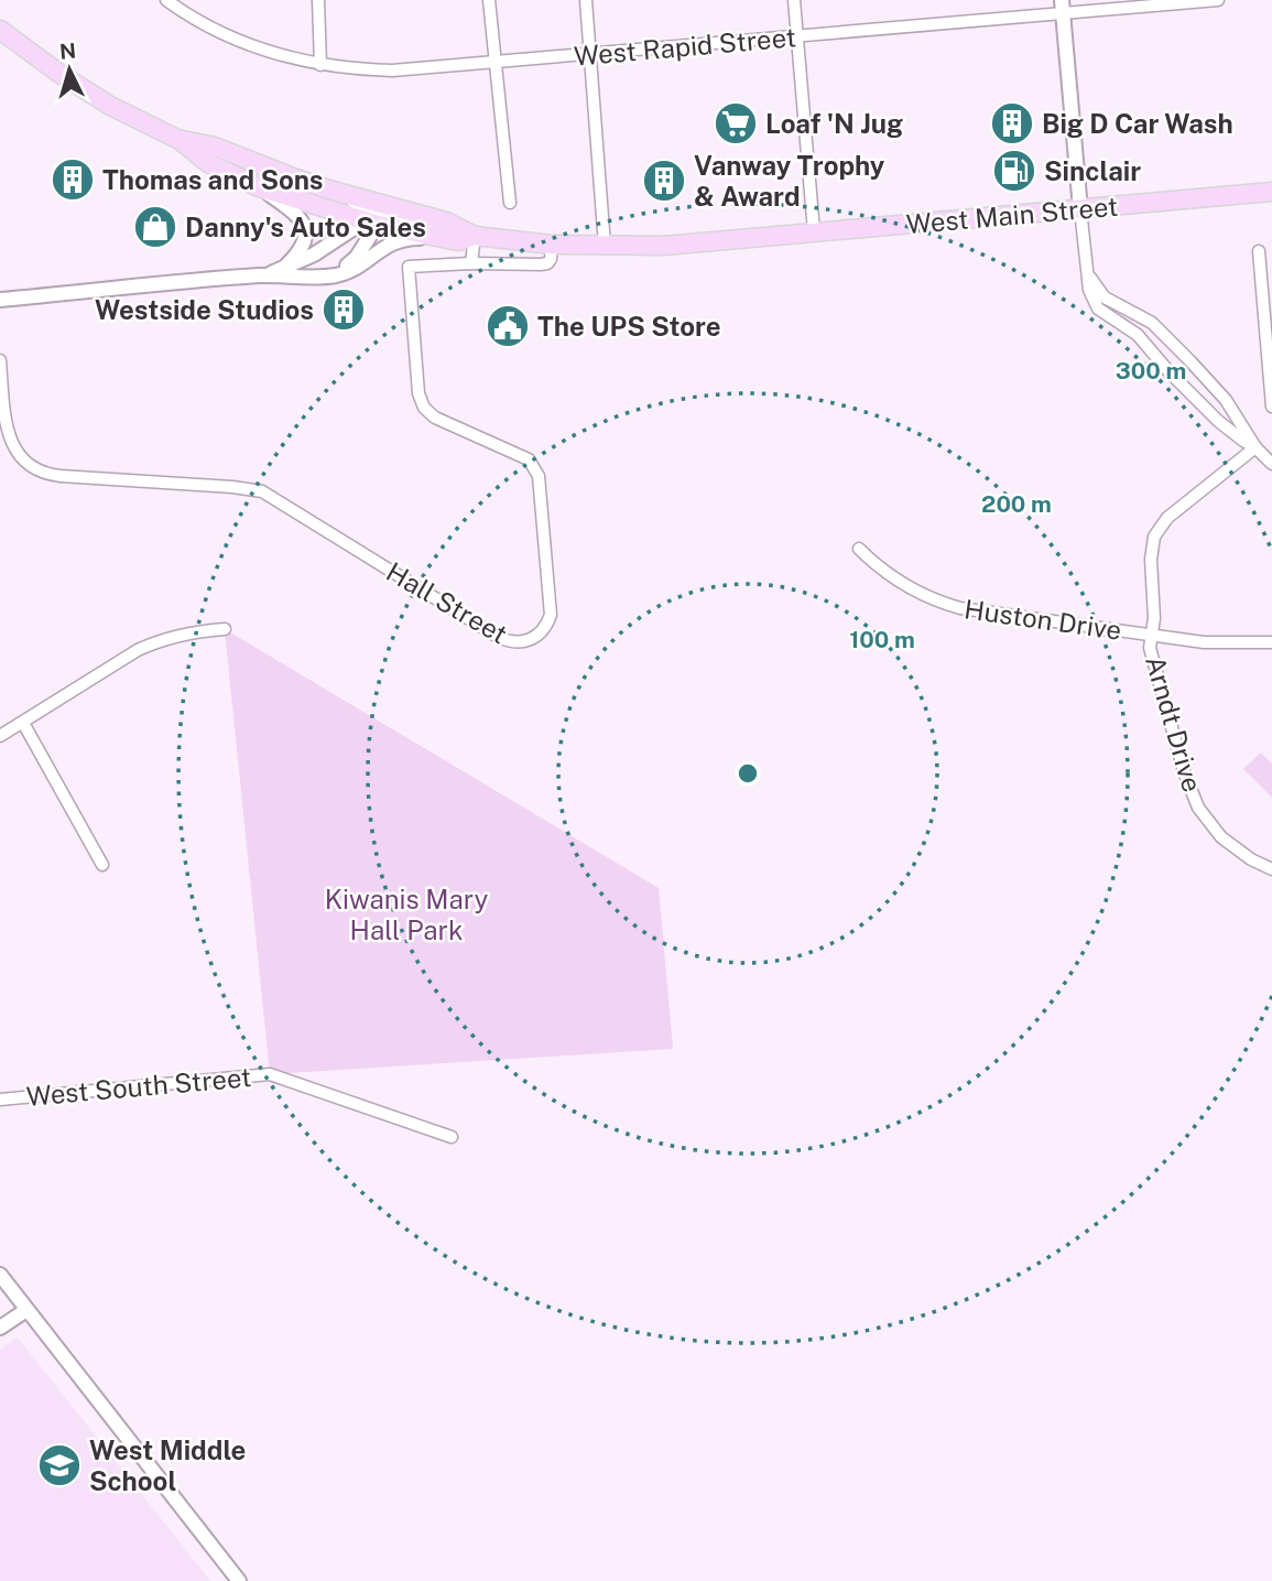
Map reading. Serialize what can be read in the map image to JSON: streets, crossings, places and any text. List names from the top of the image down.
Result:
{
  "streets": {
    "main road": ["West Main Street"],
    "street": [
      "West Rapid Street",
      "Hall Street",
      "Huston Drive",
      "Arndt Drive",
      "West South Street"
    ]
  },
  "crossings": [
    ["West Main Street", "Hall Street"],
    ["Huston Drive", "Arndt Drive"]
  ],
  "parks": ["Kiwanis Mary Hall Park"],
  "places": {
    "supermarket": ["Loaf 'N Jug"],
    "building": [
      "Big D Car Wash",
      "Thomas and Sons",
      "Vanway Trophy & Award",
      "Westside Studios"
    ],
    "fuel station": ["Sinclair"],
    "shop": ["Danny's Auto Sales"],
    "public building": ["The UPS Store"],
    "school or university": ["West Middle School"]
  },
  "north": "top",
  "rings": ["300 m", "200 m", "100 m"]
}
